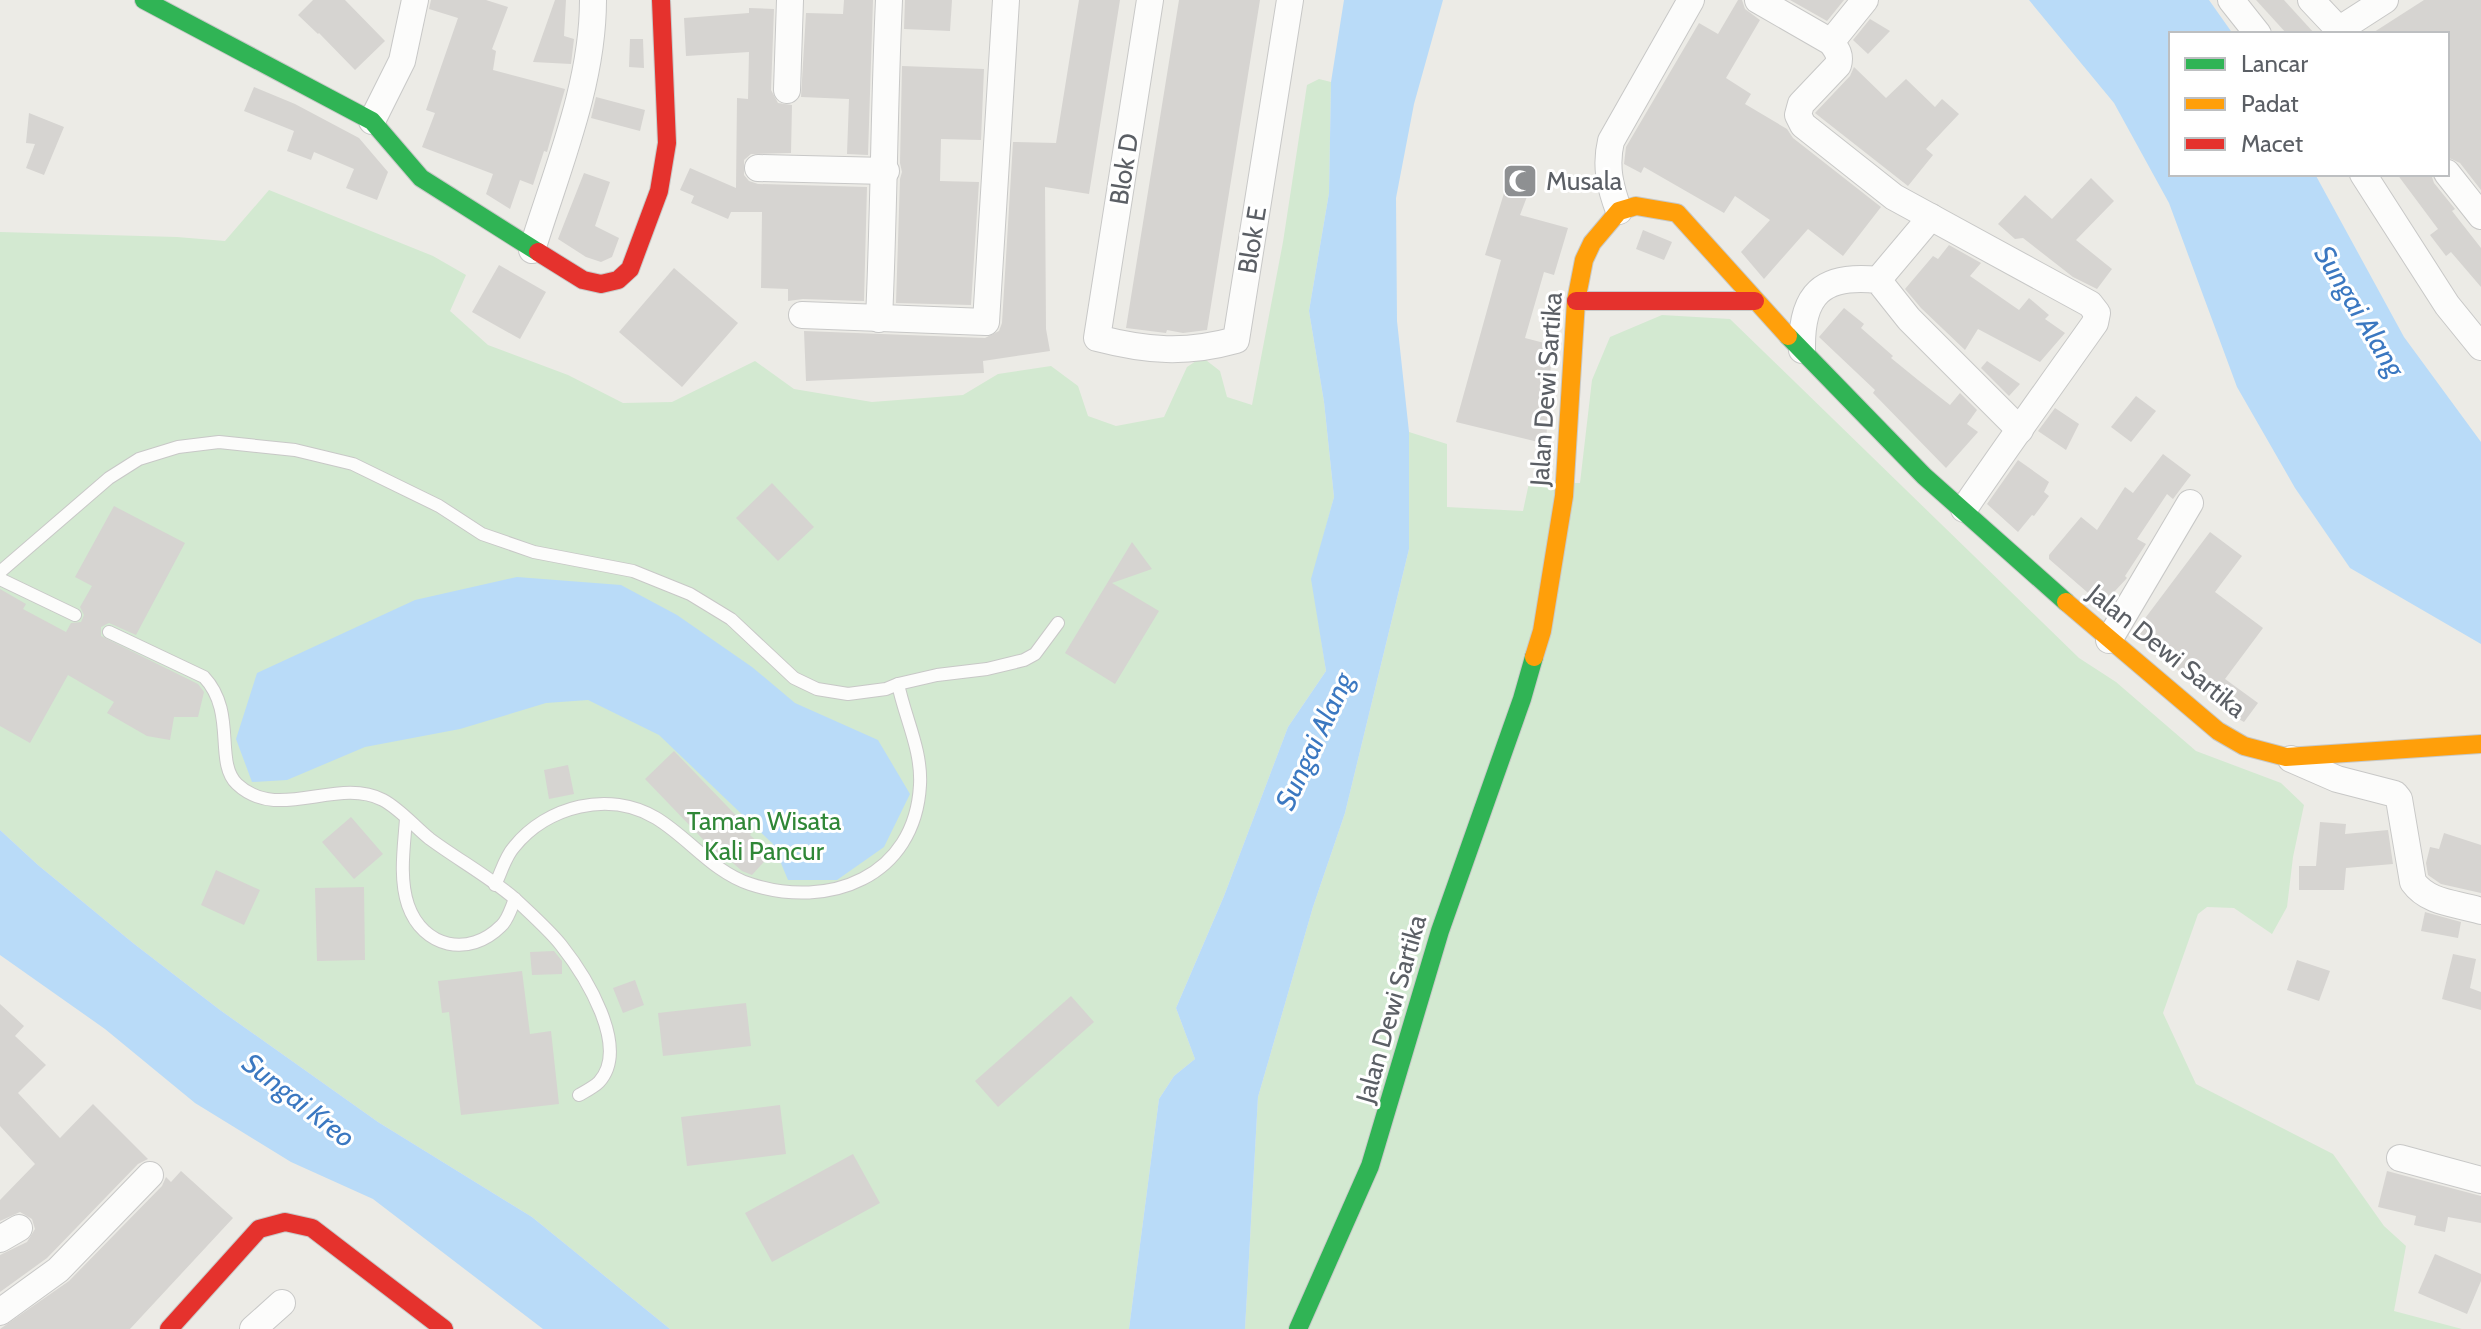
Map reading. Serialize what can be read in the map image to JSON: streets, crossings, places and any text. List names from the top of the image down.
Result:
{
  "streets": {
    "street": ["Blok D", "Blok E", "Jalan Dewi Sartika"]
  },
  "crossings": [
    ["Blok D", "Blok E"]
  ],
  "water": ["Sungai Alang", "Sungai Kreo"],
  "parks": ["Taman Wisata Kali Pancur"],
  "places": {
    "mosque": ["Musala"]
  },
  "legend": ["Lancar", "Padat", "Macet"]
}
